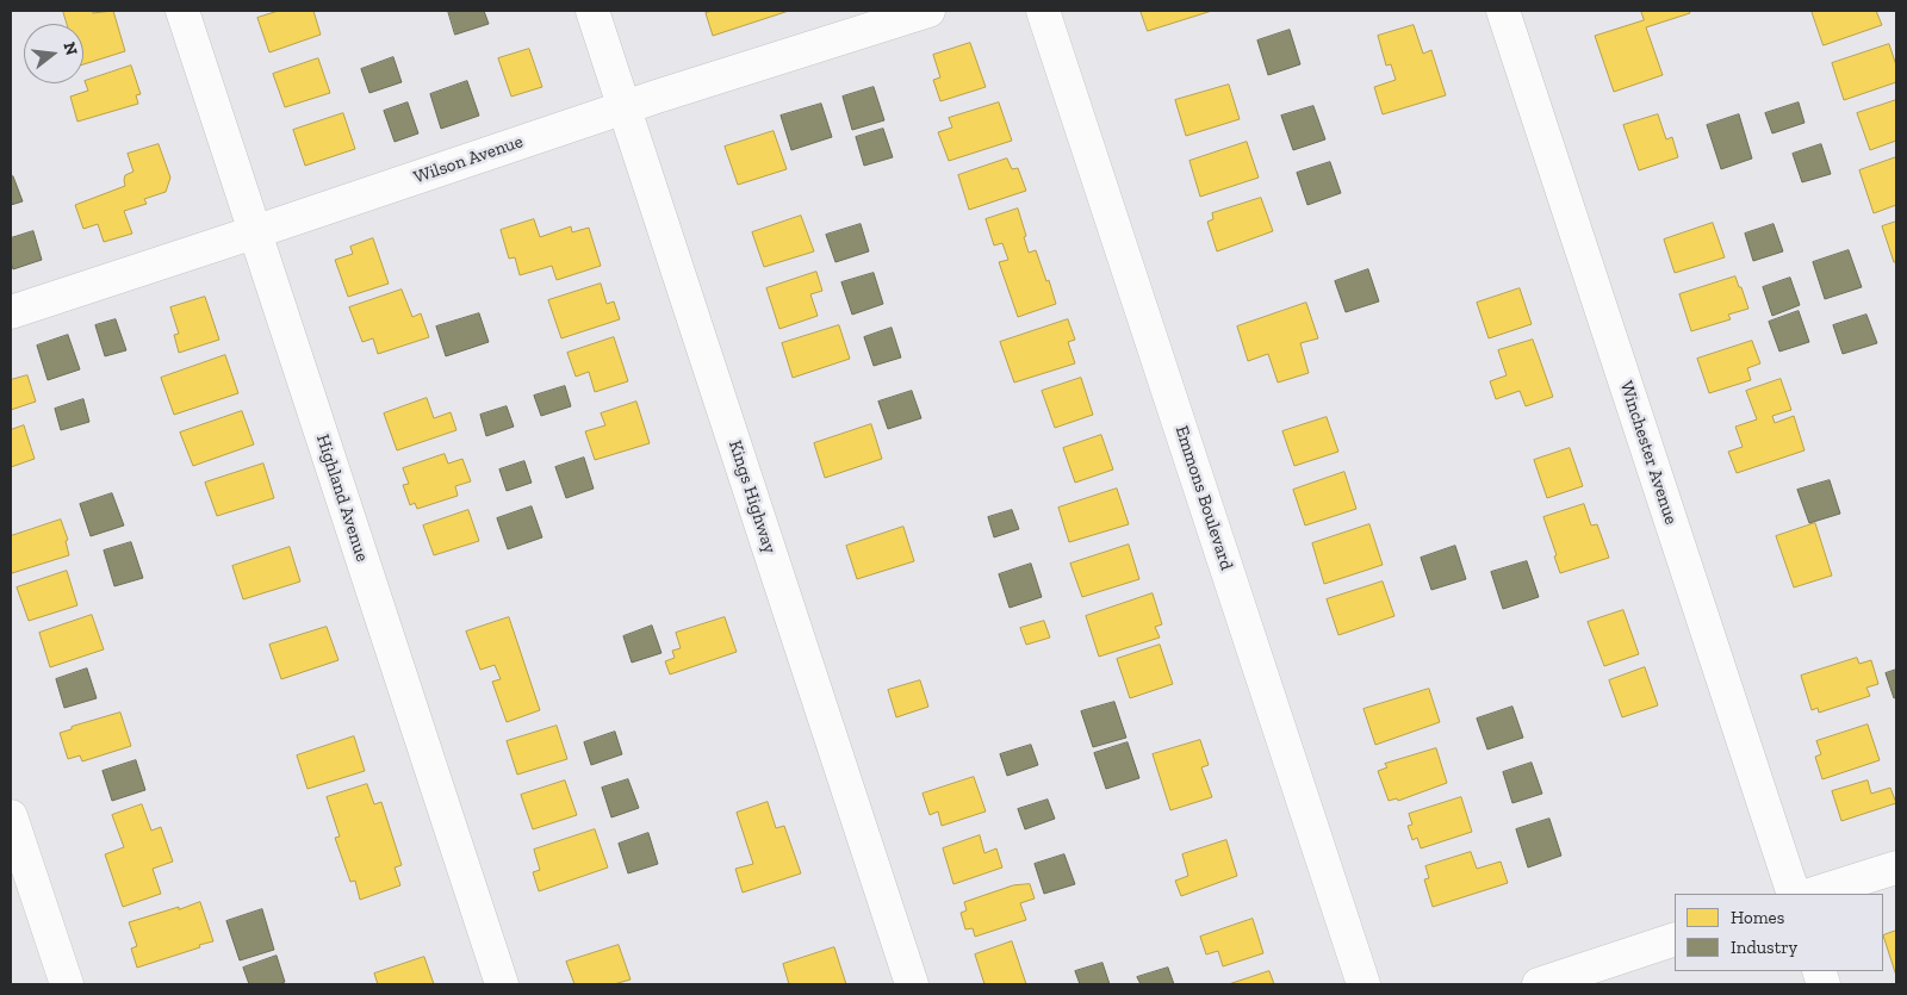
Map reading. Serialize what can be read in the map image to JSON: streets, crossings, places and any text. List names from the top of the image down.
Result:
{
  "streets": {
    "street": [
      "Wilson Avenue",
      "Winchester Avenue",
      "Kings Highway",
      "Highland Avenue",
      "Emmons Boulevard"
    ]
  },
  "crossings": [
    ["Wilson Avenue", "Kings Highway"],
    ["Wilson Avenue", "Highland Avenue"]
  ],
  "legend": ["Homes", "Industry"],
  "north": "right"
}
